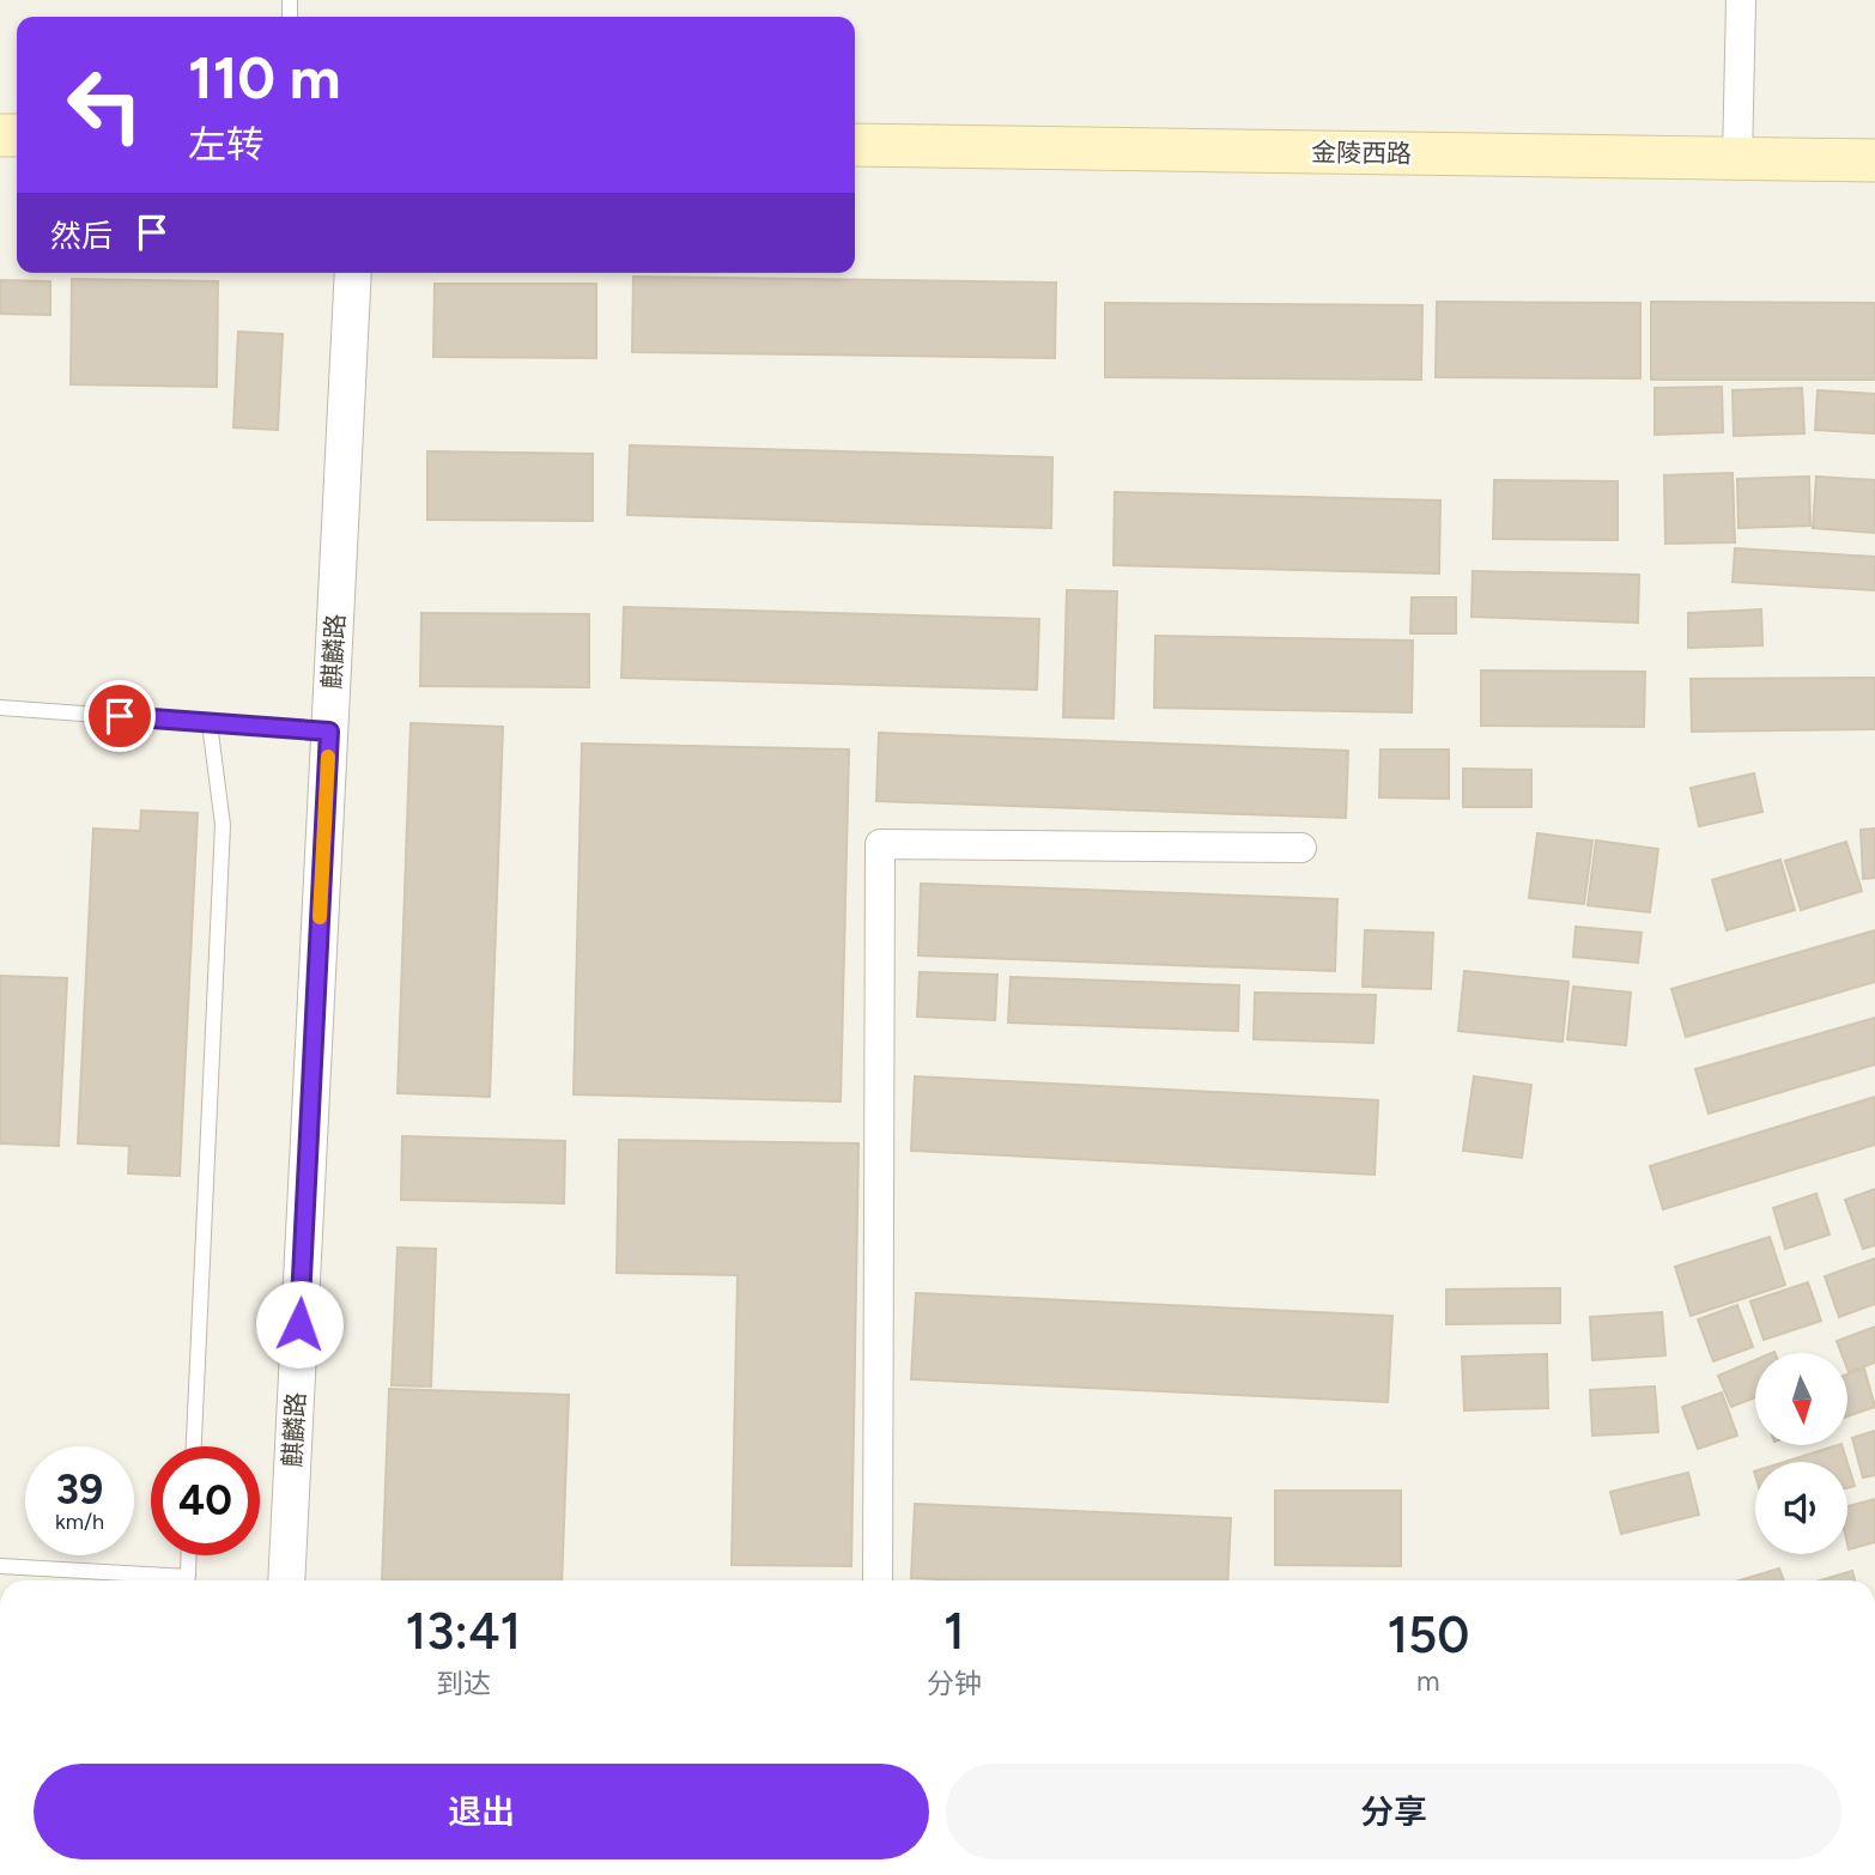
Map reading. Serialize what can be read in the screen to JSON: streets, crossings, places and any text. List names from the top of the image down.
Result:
{
  "streets": {
    "main road": ["金陵西路"],
    "street": ["麒麟路"]
  },
  "north": "bottom",
  "page": {
    "turn": ["110 m", "左转"],
    "then": "然后",
    "speed": "39 km/h",
    "limit": "40",
    "eta": [
      "13:41",
      "到达",
      "1",
      "分钟",
      "150",
      "m"
    ],
    "buttons": ["退出", "分享"]
  }
}
